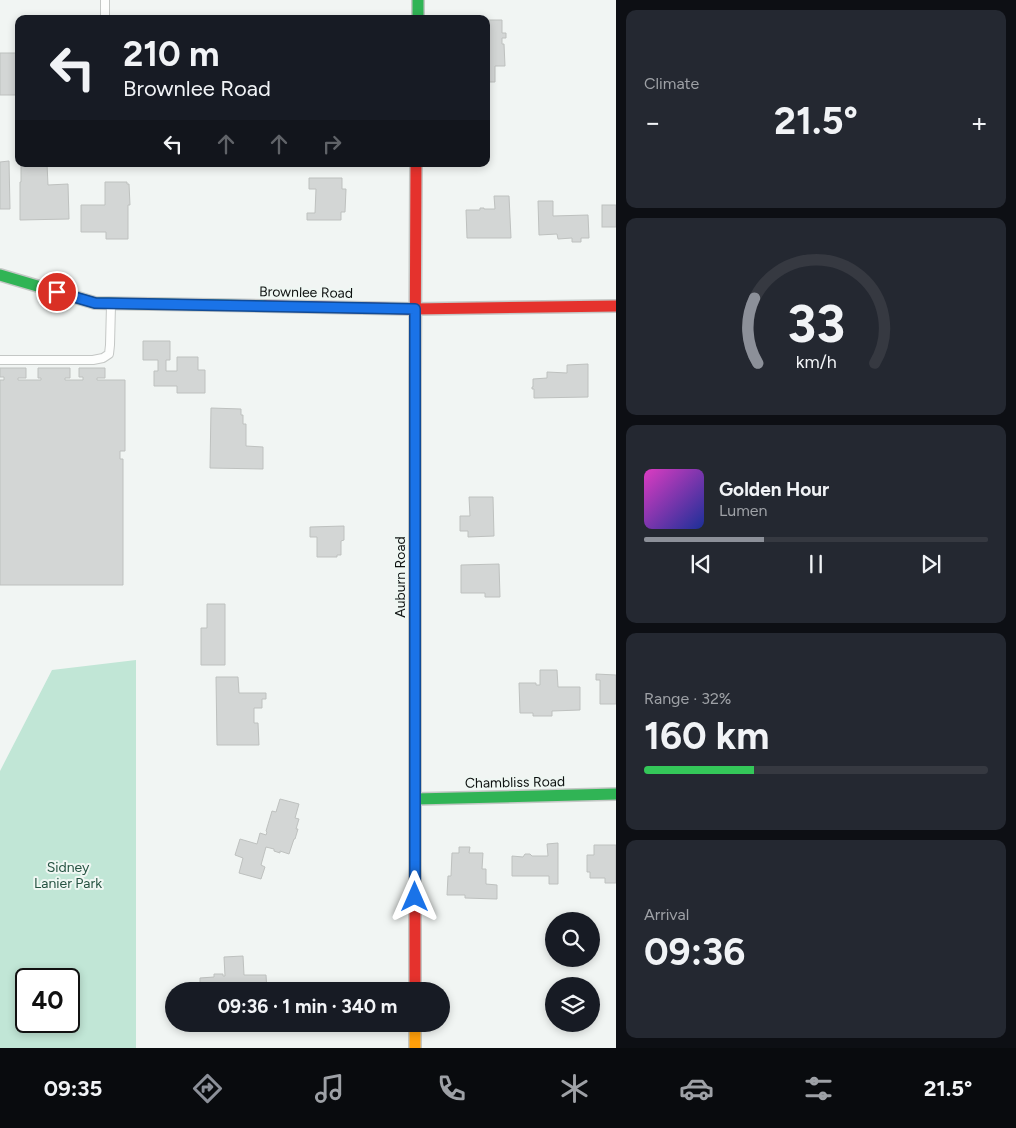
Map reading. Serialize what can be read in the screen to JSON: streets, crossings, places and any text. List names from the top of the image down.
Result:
{
  "streets": {
    "street": ["Brownlee Road", "Auburn Road", "Chambliss Road"]
  },
  "crossings": [
    ["Brownlee Road", "Auburn Road"],
    ["Auburn Road", "Chambliss Road"]
  ],
  "parks": ["Sidney Lanier Park"],
  "page": {
    "tile": [
      "Climate",
      ["Range · 32%", "160 km"],
      ["Arrival", "09:36"]
    ],
    "turn": ["210 m", "Brownlee Road"],
    "heat": ["−", "21.5°", "+"],
    "song": ["Golden Hour", "Lumen"],
    "limit": "40",
    "trip": "09:36 · 1 min · 340 m",
    "tabs": ["09:35", "21.5°"],
    "gauge": ["33", "km/h"]
  }
}
